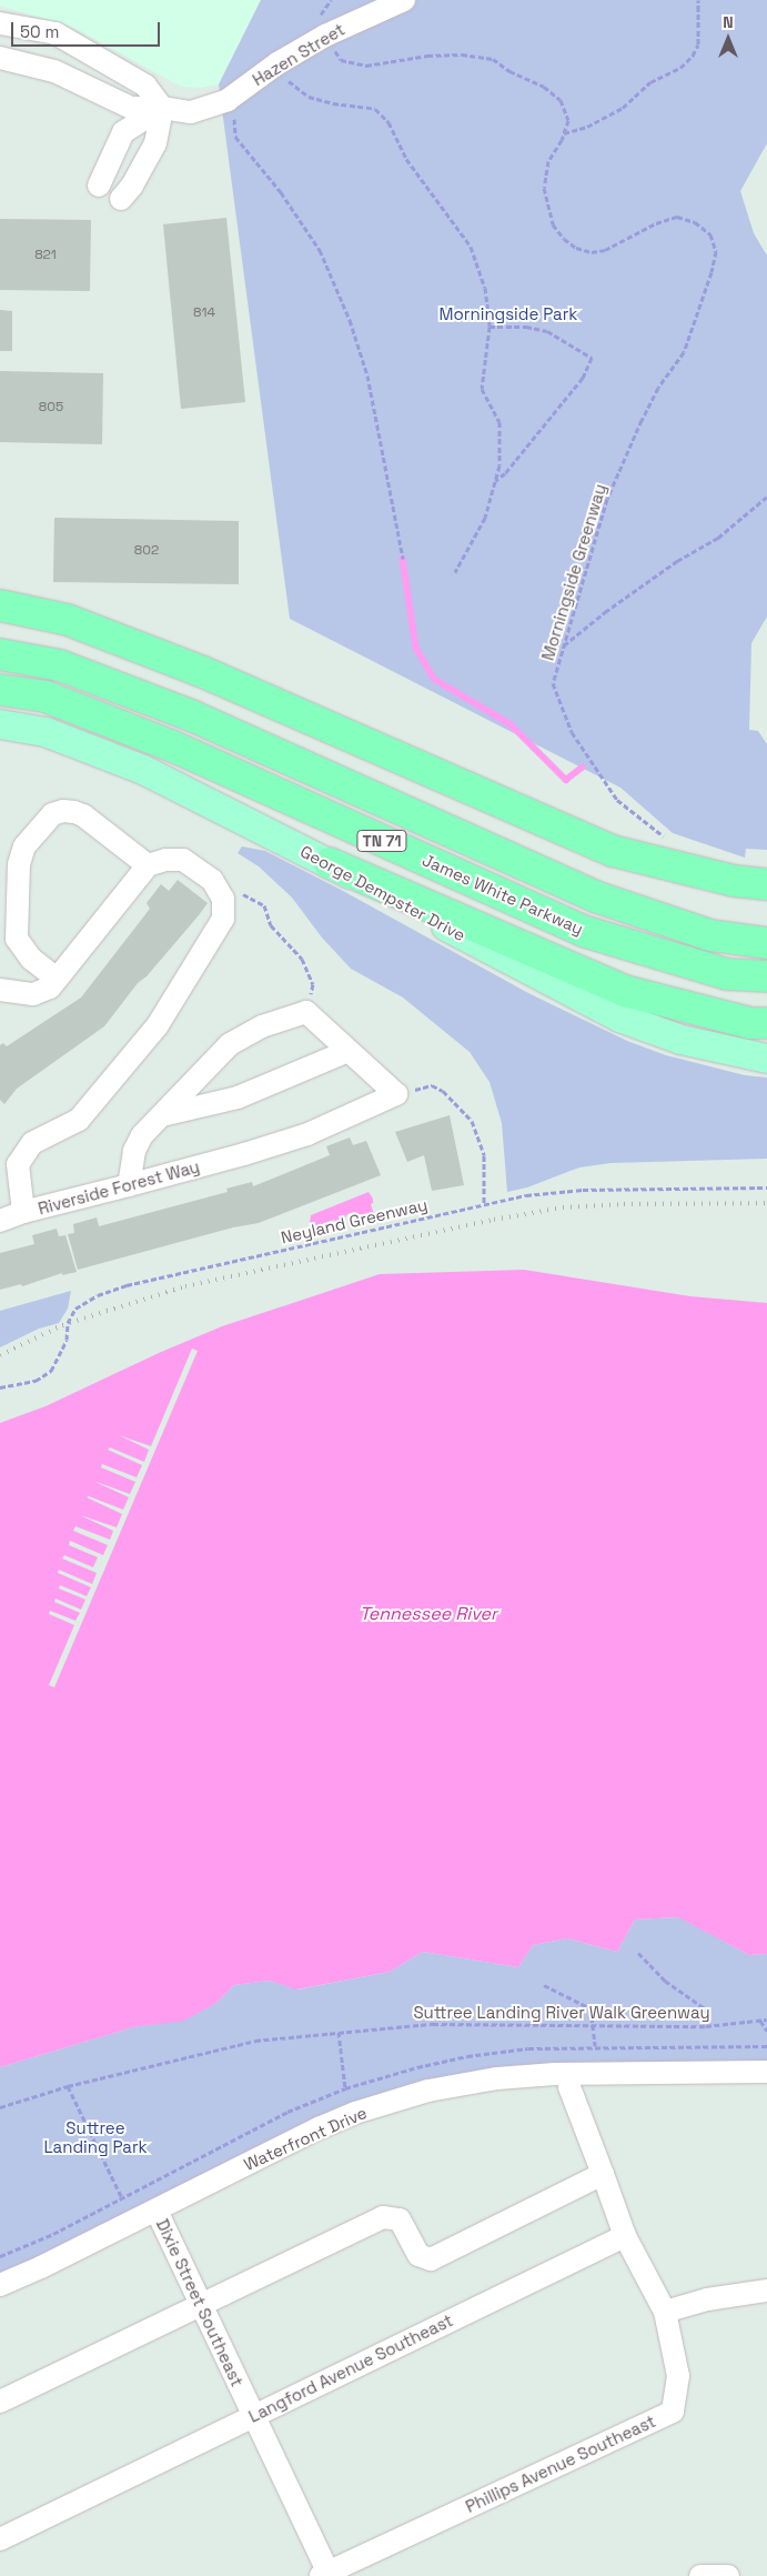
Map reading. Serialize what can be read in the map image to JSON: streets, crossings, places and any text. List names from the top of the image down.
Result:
{
  "streets": {
    "highway": ["TN 71", "James White Parkway"],
    "main road": ["George Dempster Drive"],
    "street": [
      "Hazen Street",
      "Riverside Forest Way",
      "Waterfront Drive",
      "Dixie Street Southeast",
      "Langford Avenue Southeast",
      "Phillips Avenue Southeast"
    ],
    "path": ["Morningside Greenway", "Neyland Greenway", "Suttree Landing River Walk Greenway"]
  },
  "crossings": [
    ["Hazen Street", "Morningside Greenway"],
    ["Waterfront Drive", "Dixie Street Southeast"],
    ["Dixie Street Southeast", "Langford Avenue Southeast"],
    ["Dixie Street Southeast", "Phillips Avenue Southeast"]
  ],
  "water": ["Tennessee River"],
  "parks": ["Morningside Park", "Suttree Landing Park"],
  "house_numbers": [
    "821",
    "814",
    "805",
    "802"
  ],
  "scale_bar": "50 m",
  "north": "top"
}
